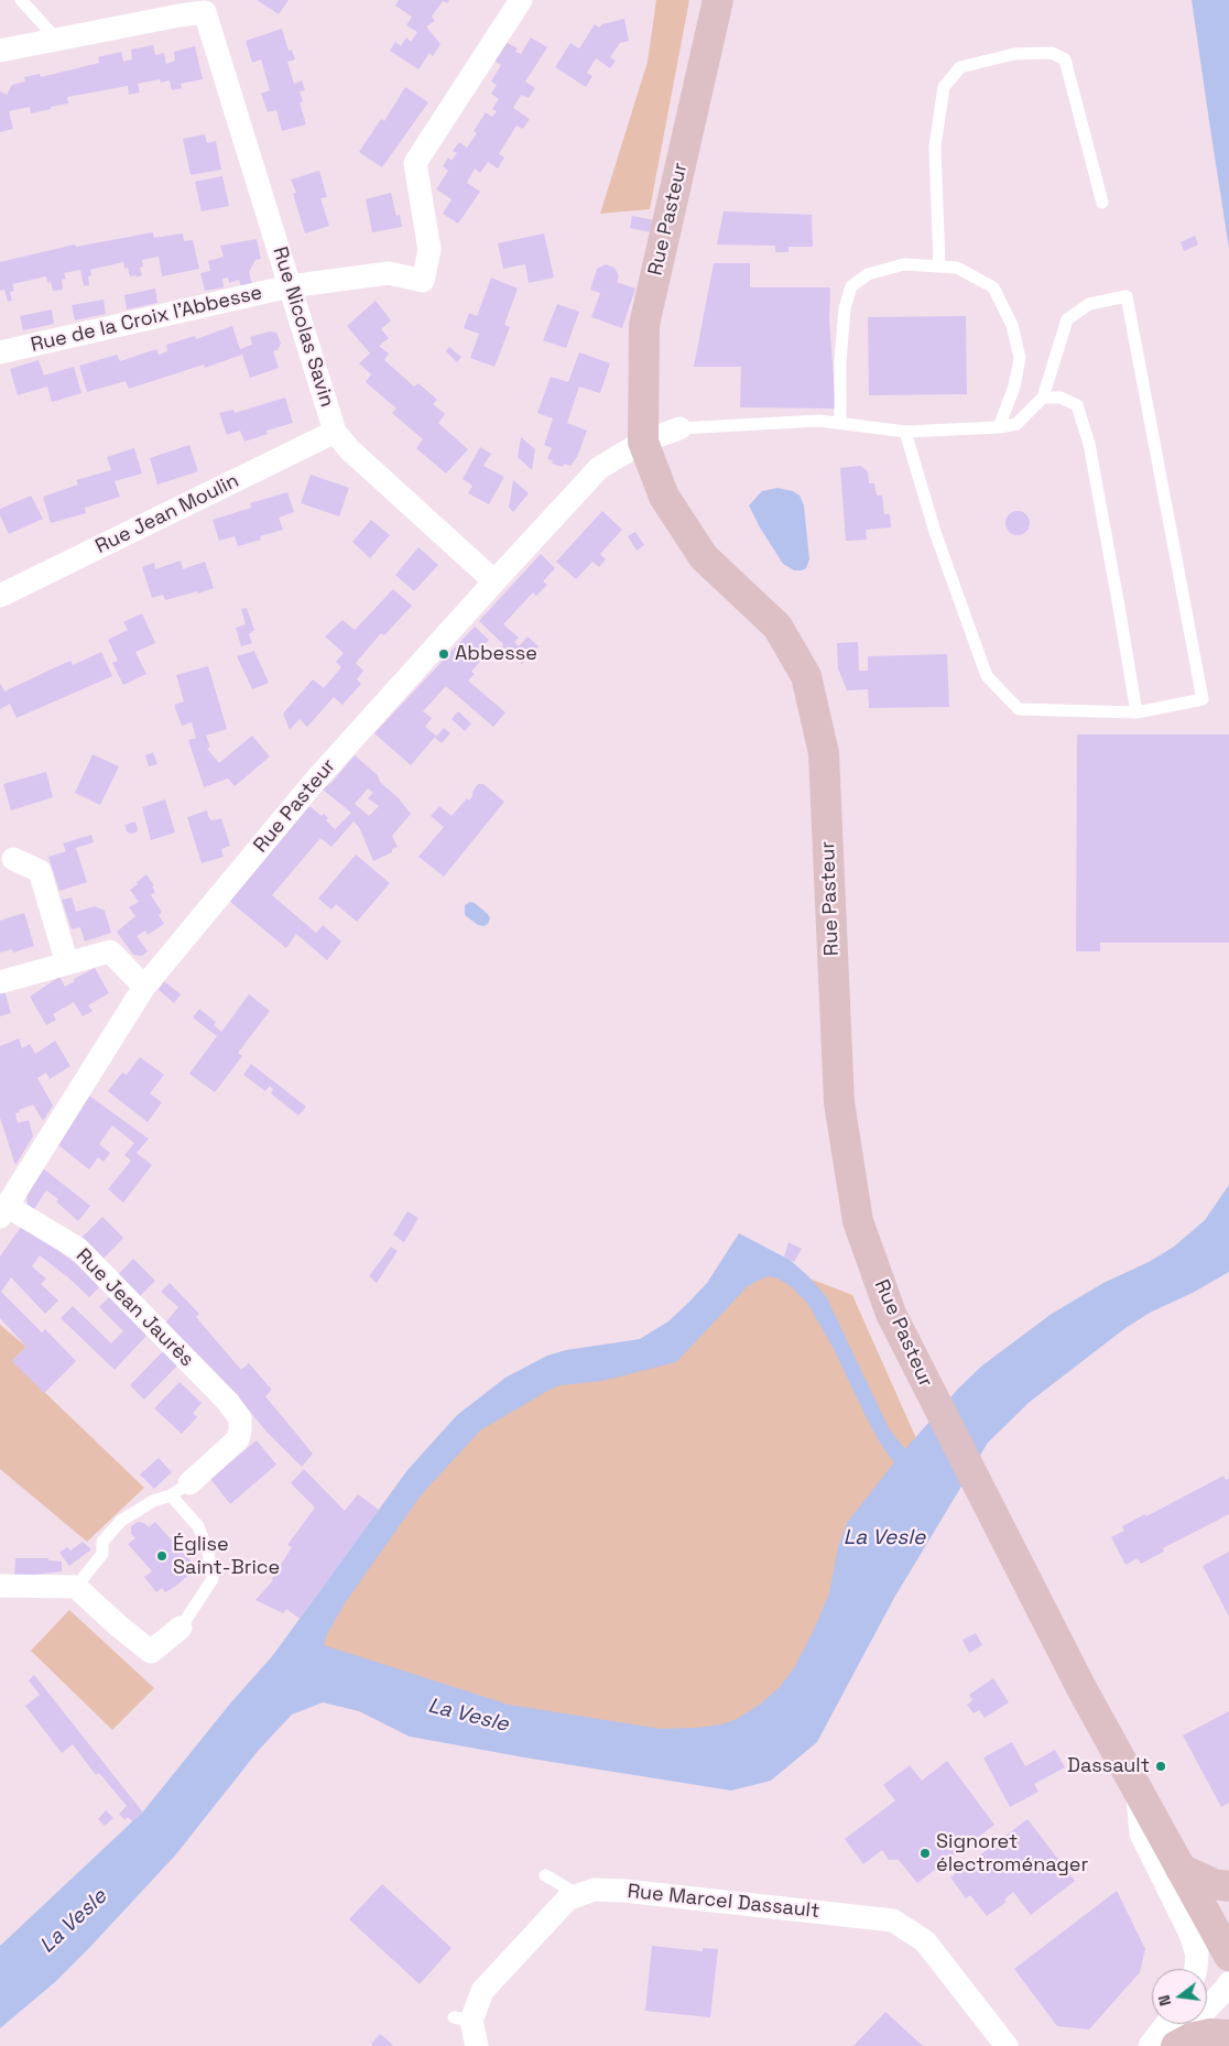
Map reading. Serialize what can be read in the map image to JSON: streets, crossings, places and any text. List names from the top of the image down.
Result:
{
  "streets": {
    "street": [
      "Rue Pasteur",
      "Rue de la Croix l'Abbesse",
      "Rue Nicolas Savin",
      "Rue Jean Moulin",
      "Rue Jean Jaurès",
      "Rue Marcel Dassault"
    ]
  },
  "crossings": [
    ["Rue Pasteur", "Rue Nicolas Savin"],
    ["Rue Pasteur", "Rue Jean Jaurès"],
    ["Rue de la Croix l'Abbesse", "Rue Nicolas Savin"],
    ["Rue Nicolas Savin", "Rue Jean Moulin"]
  ],
  "water": ["La Vesle"],
  "places": [
    "Abbesse",
    "Église Saint-Brice",
    "Dassault",
    "Signoret électroménager"
  ],
  "north": "left"
}
